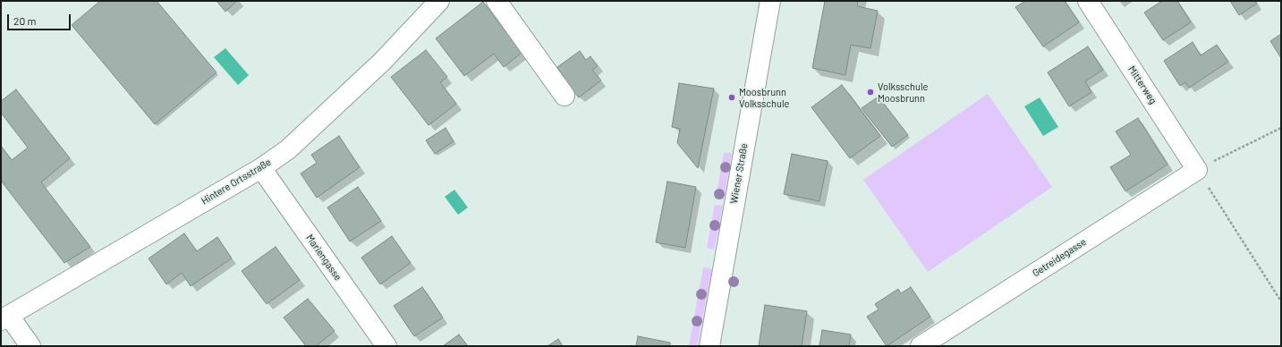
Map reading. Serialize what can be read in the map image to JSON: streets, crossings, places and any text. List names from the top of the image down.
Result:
{
  "streets": {
    "street": [
      "Mitterweg",
      "Wiener Straße",
      "Hintere Ortsstraße",
      "Mariengasse",
      "Getreidegasse"
    ]
  },
  "crossings": [
    ["Mitterweg", "Getreidegasse"],
    ["Hintere Ortsstraße", "Mariengasse"]
  ],
  "places": ["Volksschule Moosbrunn", "Moosbrunn Volksschule"],
  "scale_bar": "20 m"
}
